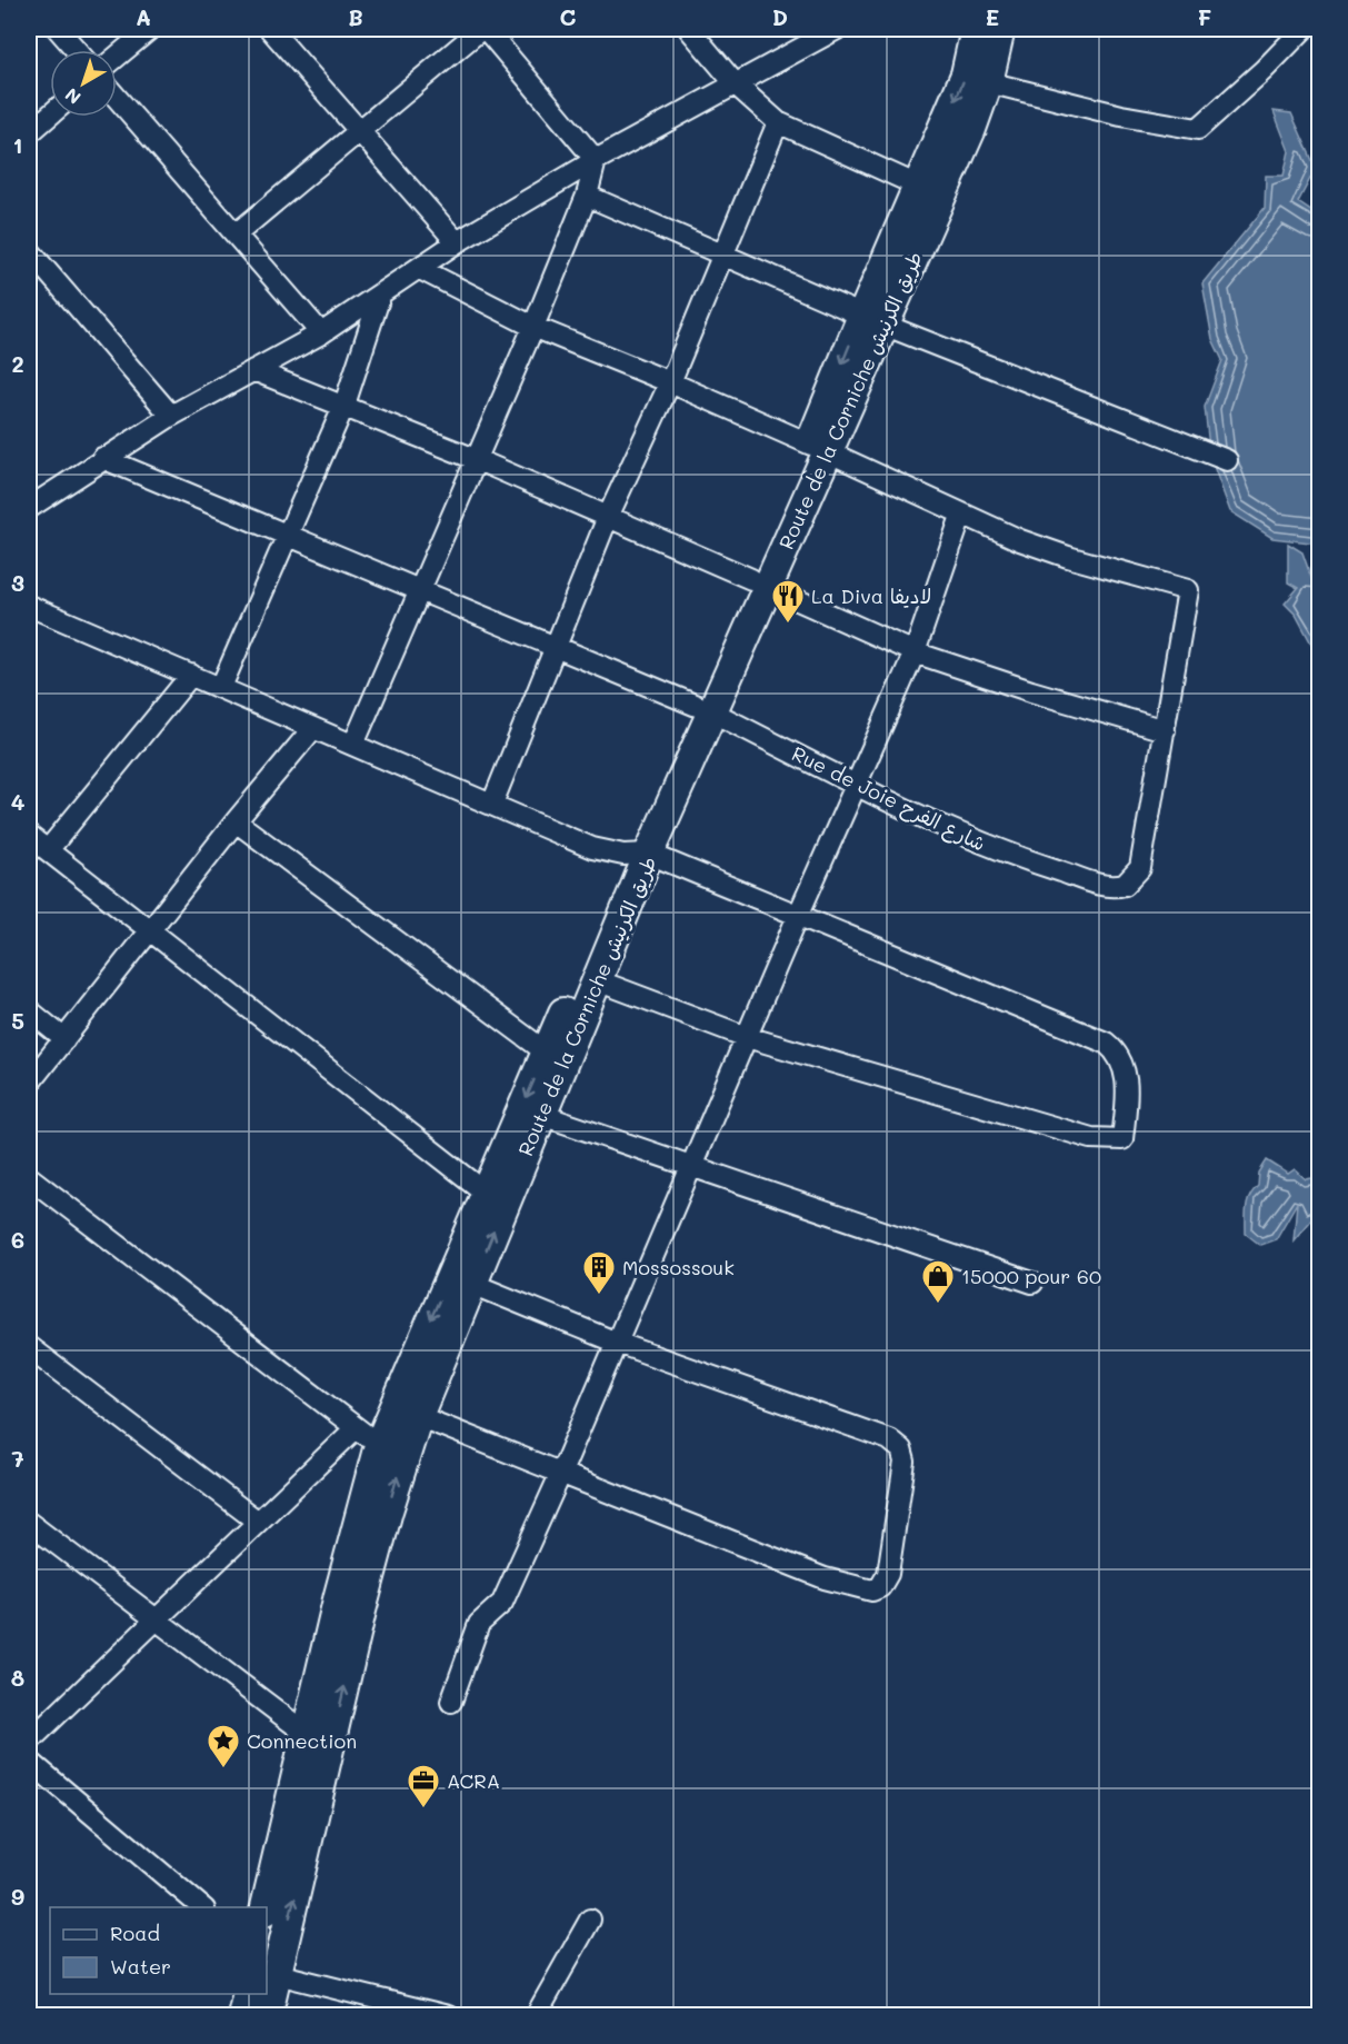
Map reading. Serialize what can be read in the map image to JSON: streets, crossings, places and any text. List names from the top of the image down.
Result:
{
  "streets": {
    "street": ["Route de la Corniche طريق الكرنيش", "Rue de Joie شارع الفرح"]
  },
  "crossings": [
    ["Route de la Corniche طريق الكرنيش", "Rue de Joie شارع الفرح"]
  ],
  "places": {
    "restaurant": ["La Diva لاديفا"],
    "building": ["Mossossouk"],
    "shop": ["15000 pour 60"],
    "place": ["Connection"],
    "office": ["ACRA"]
  },
  "legend": ["Road", "Water"],
  "north": "bottom left",
  "grid": {
    "columns": [
      "A",
      "B",
      "C",
      "D",
      "E",
      "F"
    ],
    "rows": [
      "1",
      "2",
      "3",
      "4",
      "5",
      "6",
      "7",
      "8",
      "9"
    ]
  }
}
